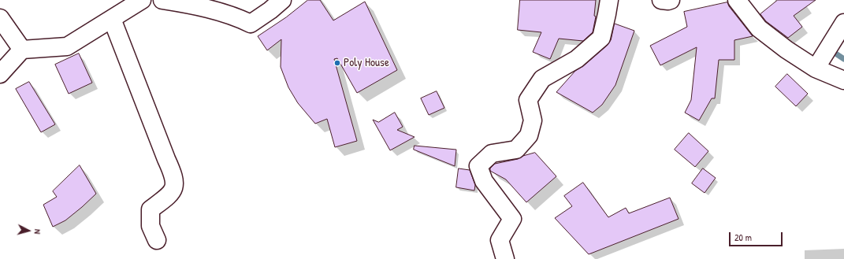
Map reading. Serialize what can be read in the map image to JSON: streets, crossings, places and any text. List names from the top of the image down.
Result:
{
  "places": ["Poly House"],
  "scale_bar": "20 m",
  "north": "right"
}
